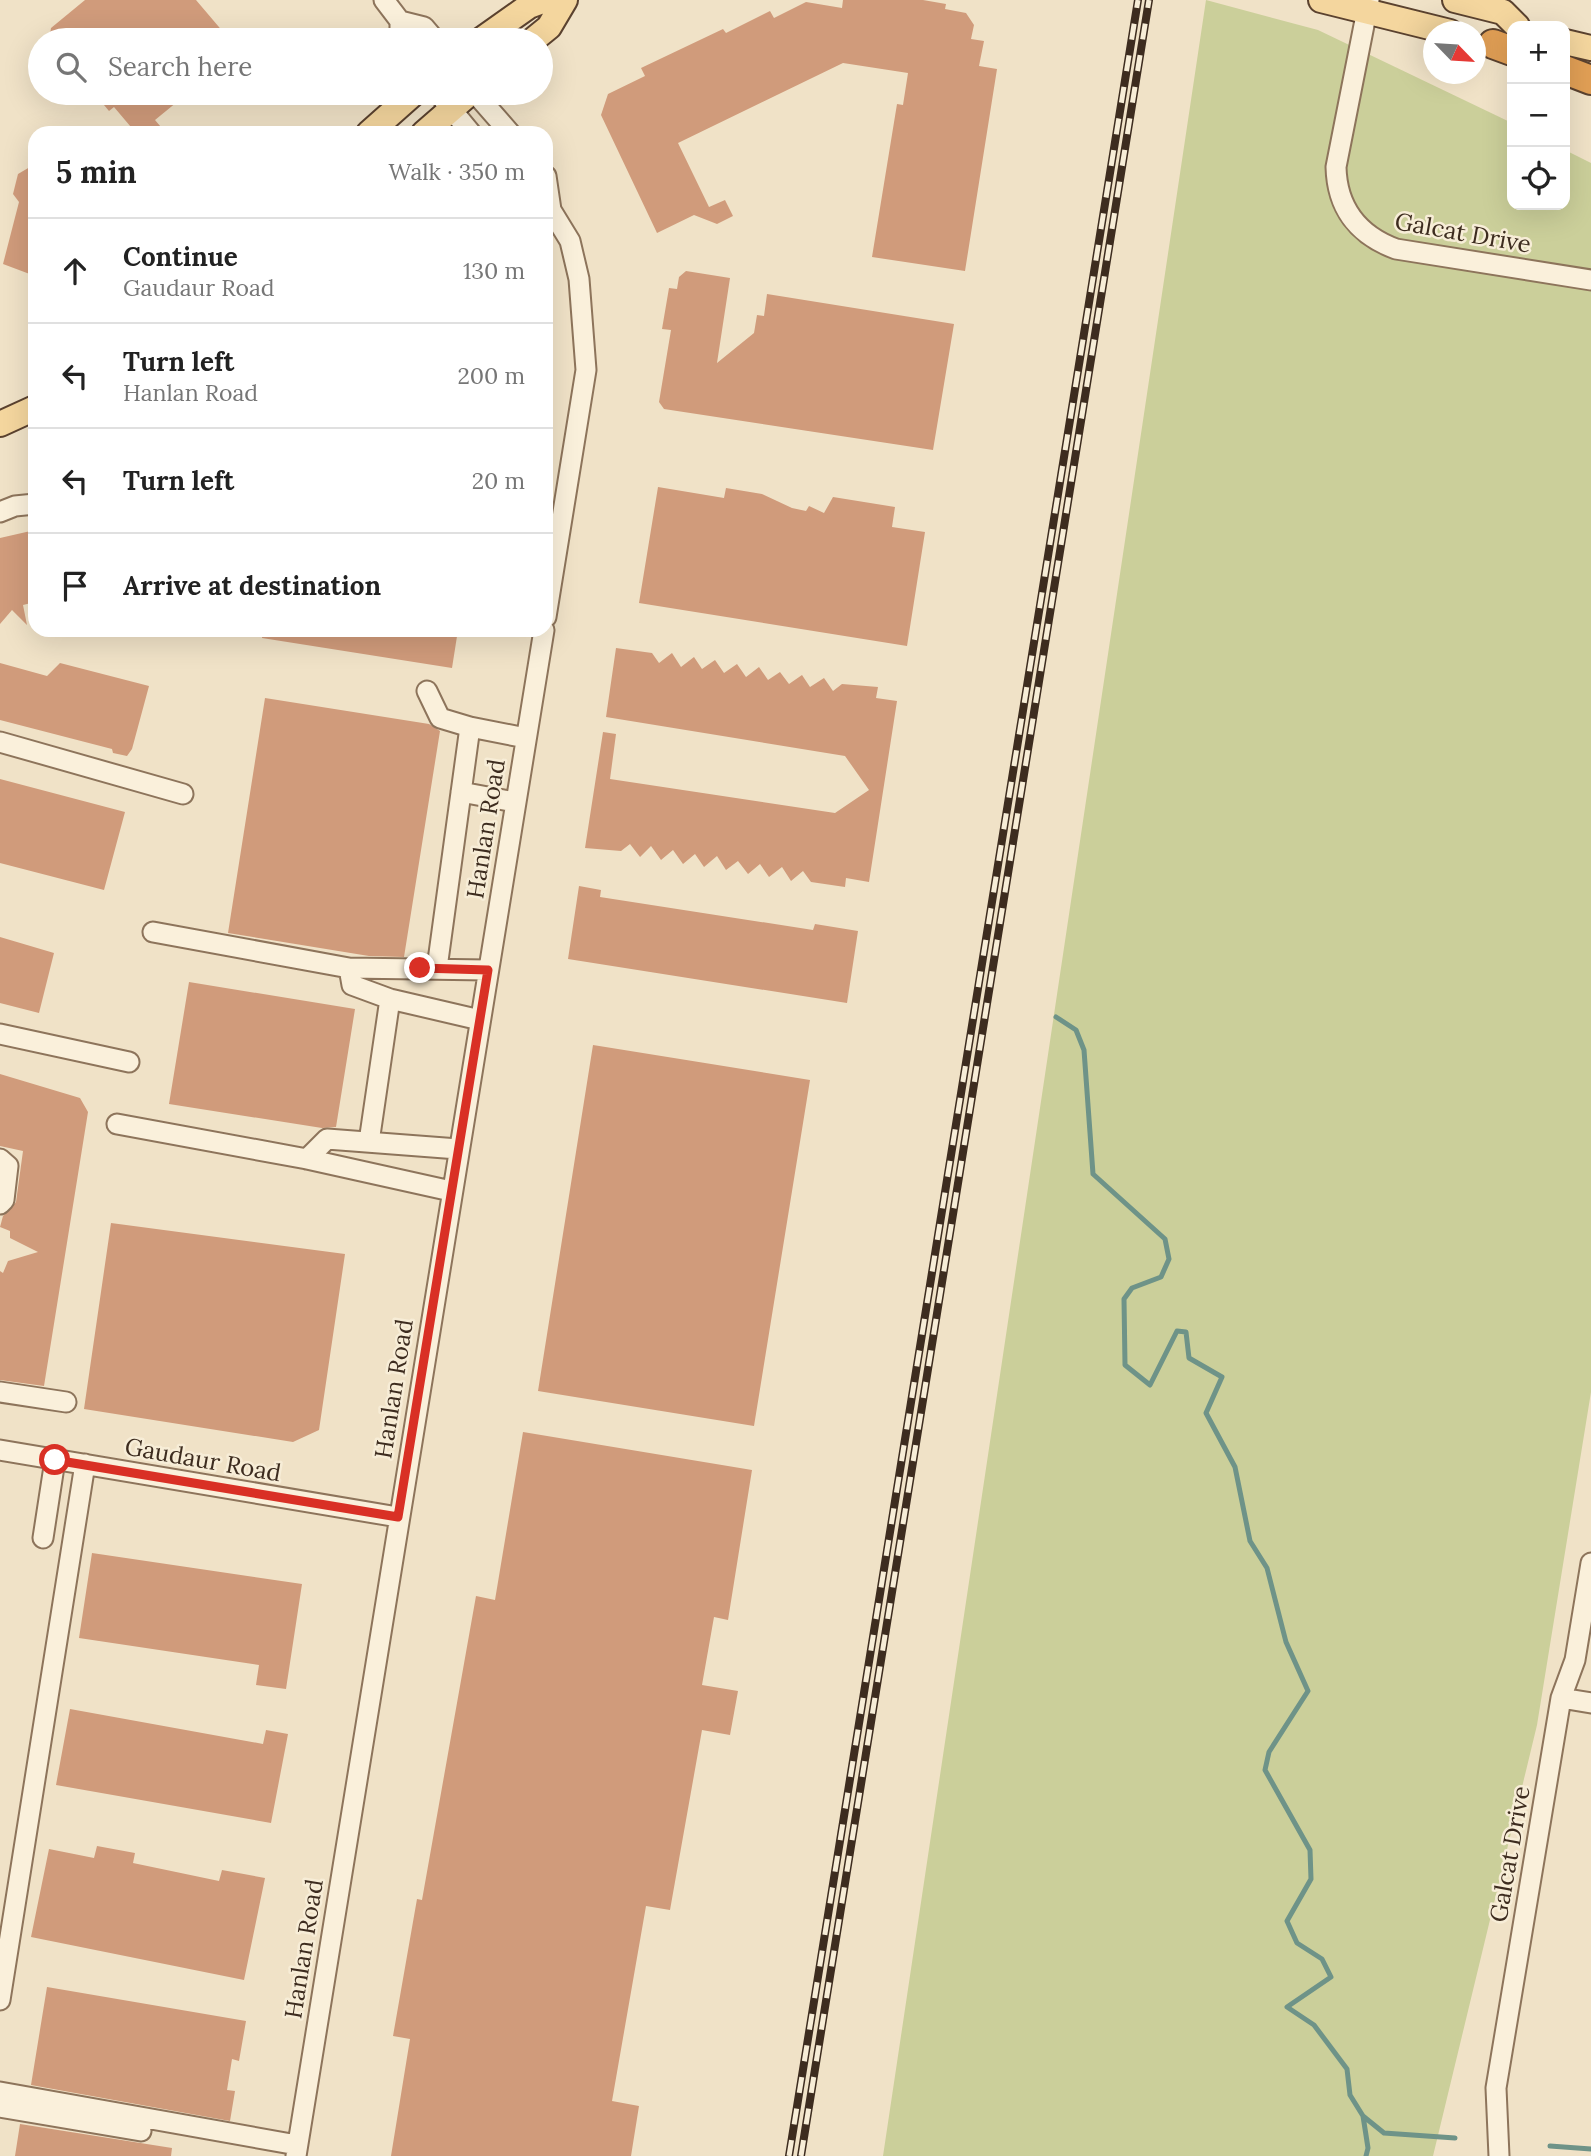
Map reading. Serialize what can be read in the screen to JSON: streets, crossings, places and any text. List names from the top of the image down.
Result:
{
  "streets": {
    "street": ["Galcat Drive", "Hanlan Road", "Gaudaur Road"]
  },
  "crossings": [
    ["Hanlan Road", "Gaudaur Road"]
  ],
  "north": "bottom right",
  "page": {
    "map_buttons": ["+", "−"],
    "search": "Search here",
    "heading": ["5 min", "Walk · 350 m"],
    "list": [
      ["Continue", "Gaudaur Road", "130 m"],
      ["Turn left", "Hanlan Road", "200 m"],
      ["Turn left", "20 m"],
      "Arrive at destination"
    ]
  }
}
